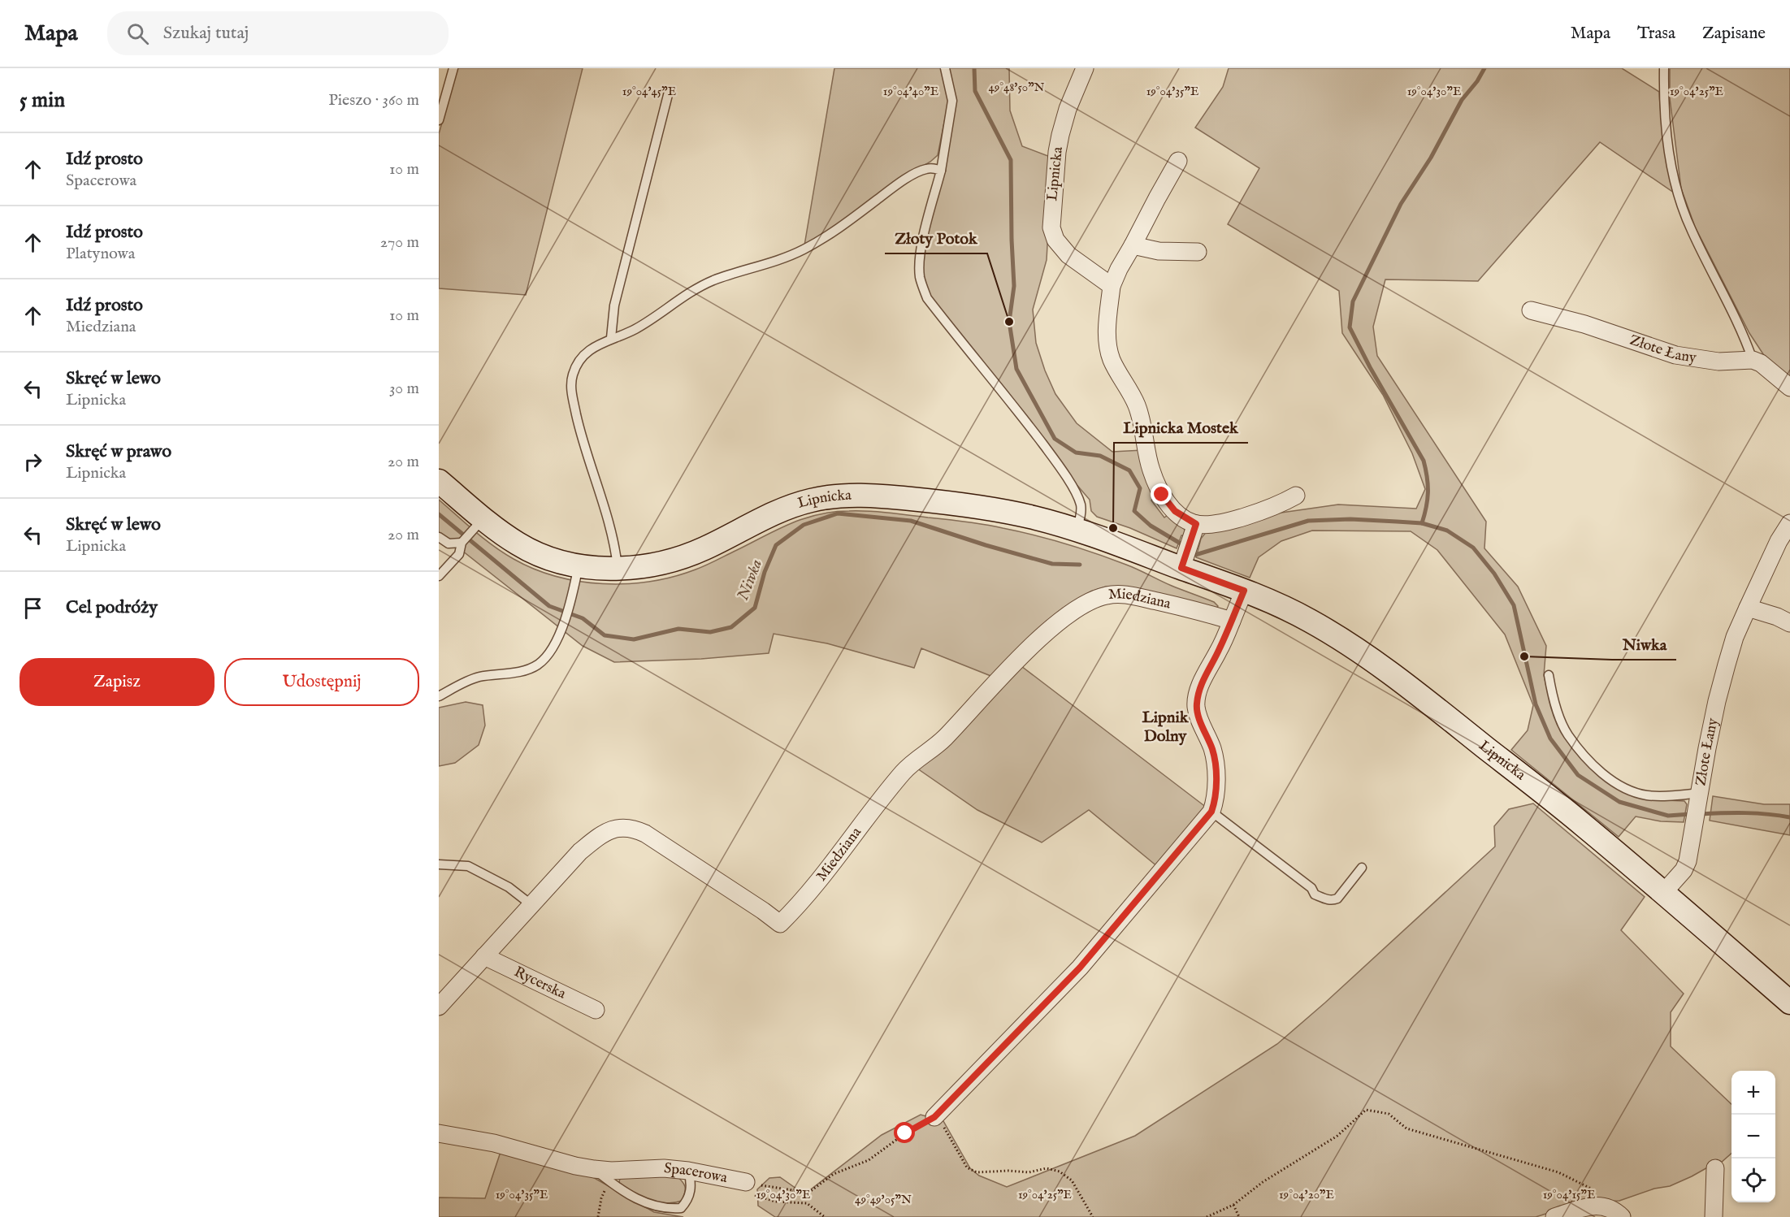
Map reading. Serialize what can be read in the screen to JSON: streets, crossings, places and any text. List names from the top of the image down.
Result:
{
  "streets": {
    "street": [
      "Lipnicka",
      "Złote Łany",
      "Miedziana",
      "Rycerska",
      "Spacerowa"
    ]
  },
  "crossings": [
    ["Lipnicka", "Złote Łany"],
    ["Miedziana", "Rycerska"]
  ],
  "districts": ["Lipnik Dolny"],
  "water": ["Niwka"],
  "places": ["Złoty Potok", "Lipnicka Mostek", "Niwka"],
  "page": {
    "header": "Mapa",
    "search": "Szukaj tutaj",
    "nav": ["Mapa", "Trasa", "Zapisane"],
    "heading": ["5 min", "Pieszo · 360 m"],
    "list": [
      ["Idź prosto", "Spacerowa", "10 m"],
      ["Idź prosto", "Platynowa", "270 m"],
      ["Idź prosto", "Miedziana", "10 m"],
      ["Skręć w lewo", "Lipnicka", "30 m"],
      ["Skręć w prawo", "Lipnicka", "20 m"],
      ["Skręć w lewo", "Lipnicka", "20 m"],
      "Cel podróży"
    ],
    "buttons": ["Zapisz", "Udostępnij"],
    "map_buttons": ["+", "−"]
  },
  "coordinates": [
    "49°48'50\"N",
    "19°04'45\"E",
    "19°04'40\"E",
    "19°04'35\"E",
    "19°04'30\"E",
    "19°04'25\"E",
    "19°04'20\"E",
    "19°04'15\"E",
    "49°49'05\"N"
  ]
}
